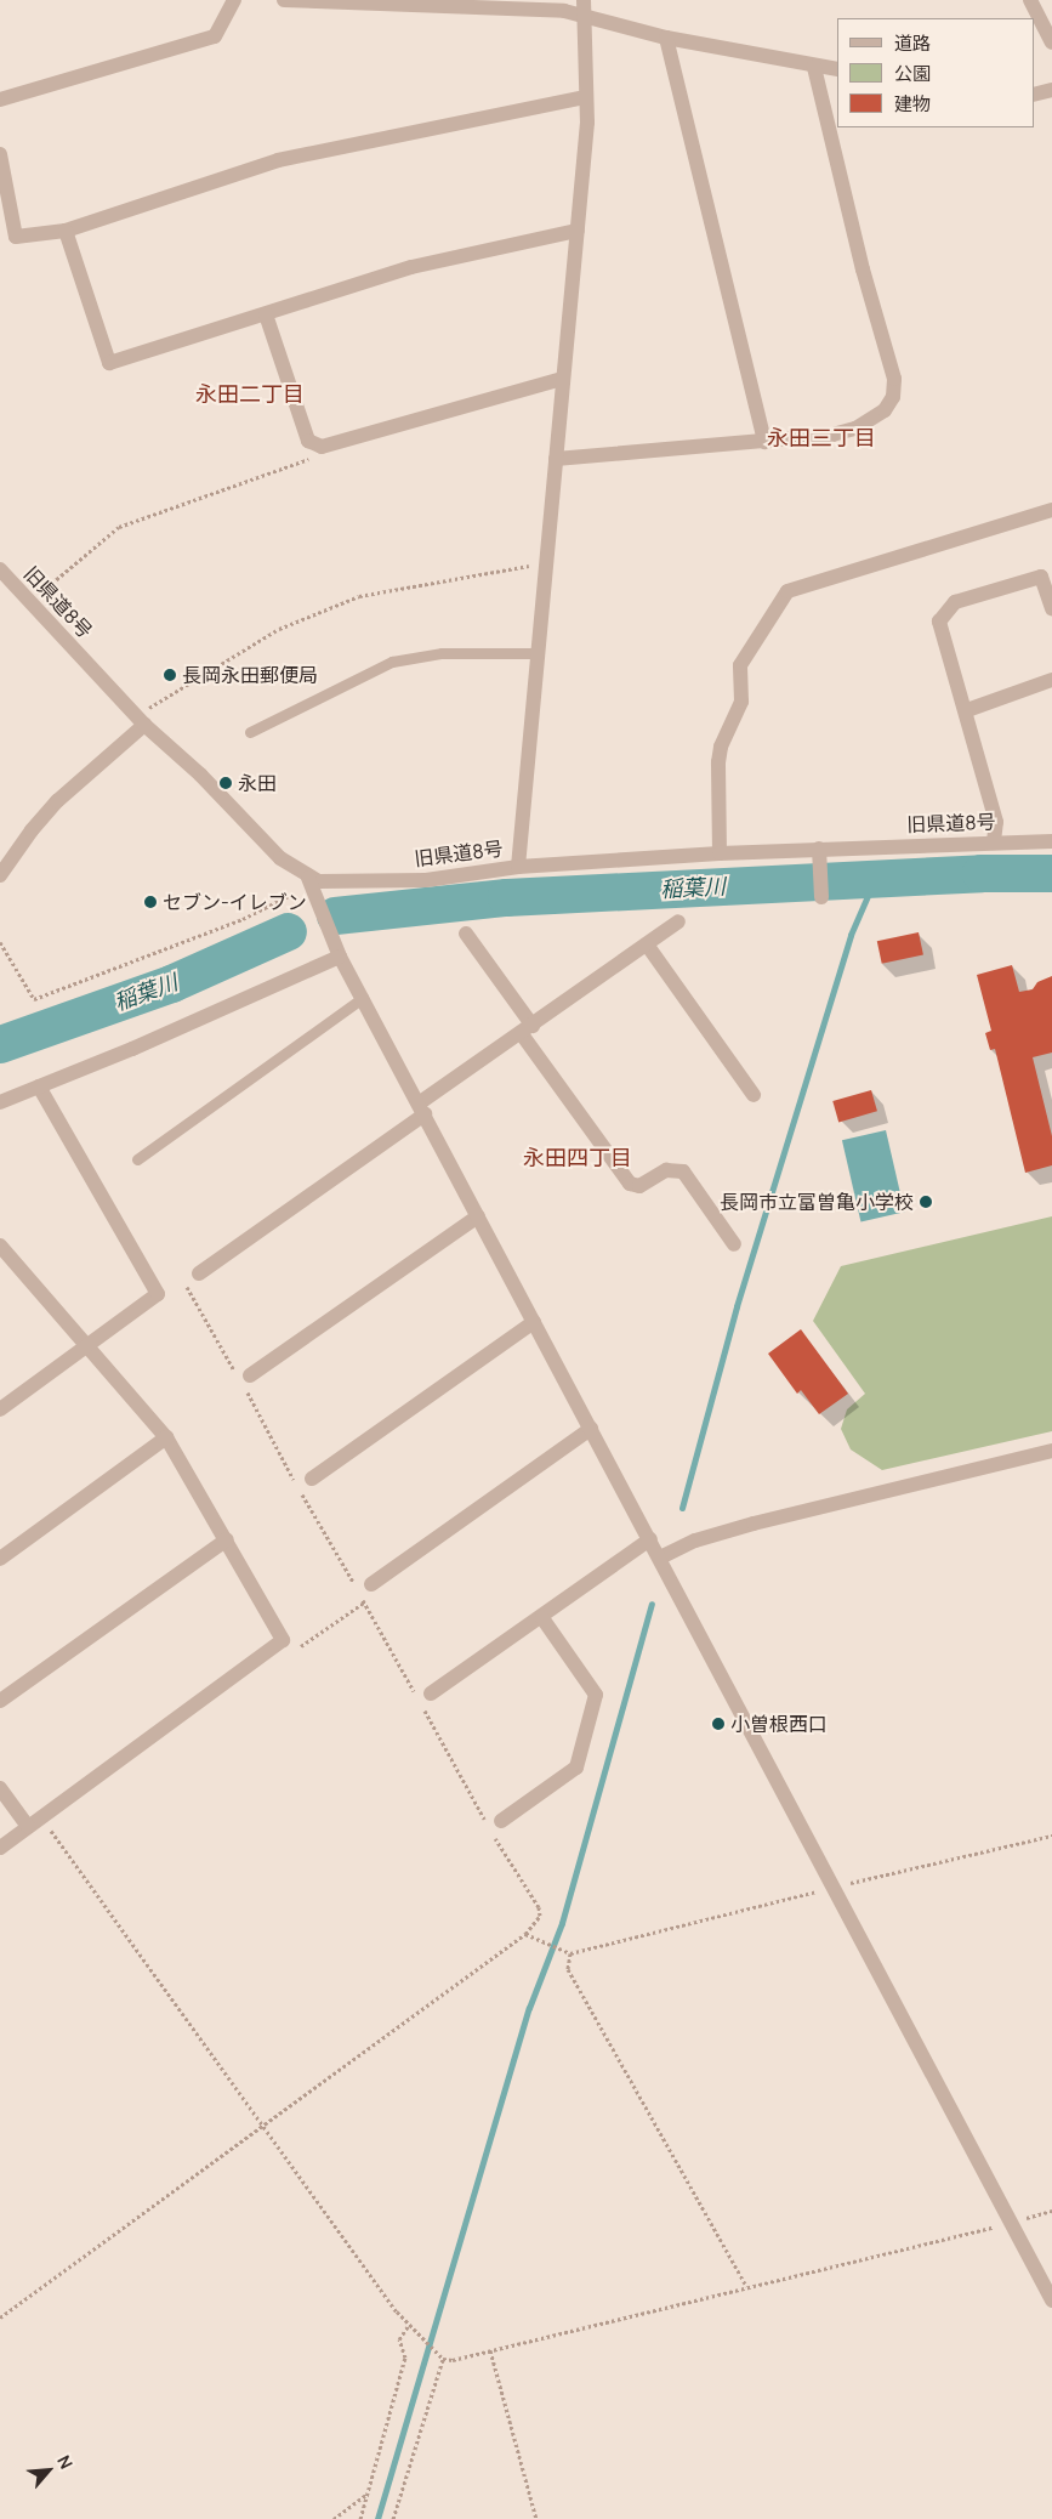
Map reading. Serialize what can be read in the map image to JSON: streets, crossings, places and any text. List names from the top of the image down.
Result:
{
  "streets": {
    "street": ["旧県道8号"]
  },
  "districts": ["永田二丁目", "永田三丁目", "永田四丁目"],
  "water": ["稲葉川"],
  "places": [
    "長岡永田郵便局",
    "永田",
    "セブン-イレブン",
    "長岡市立富曽亀小学校",
    "小曽根西口"
  ],
  "legend": ["道路", "公園", "建物"],
  "north": "top right"
}
